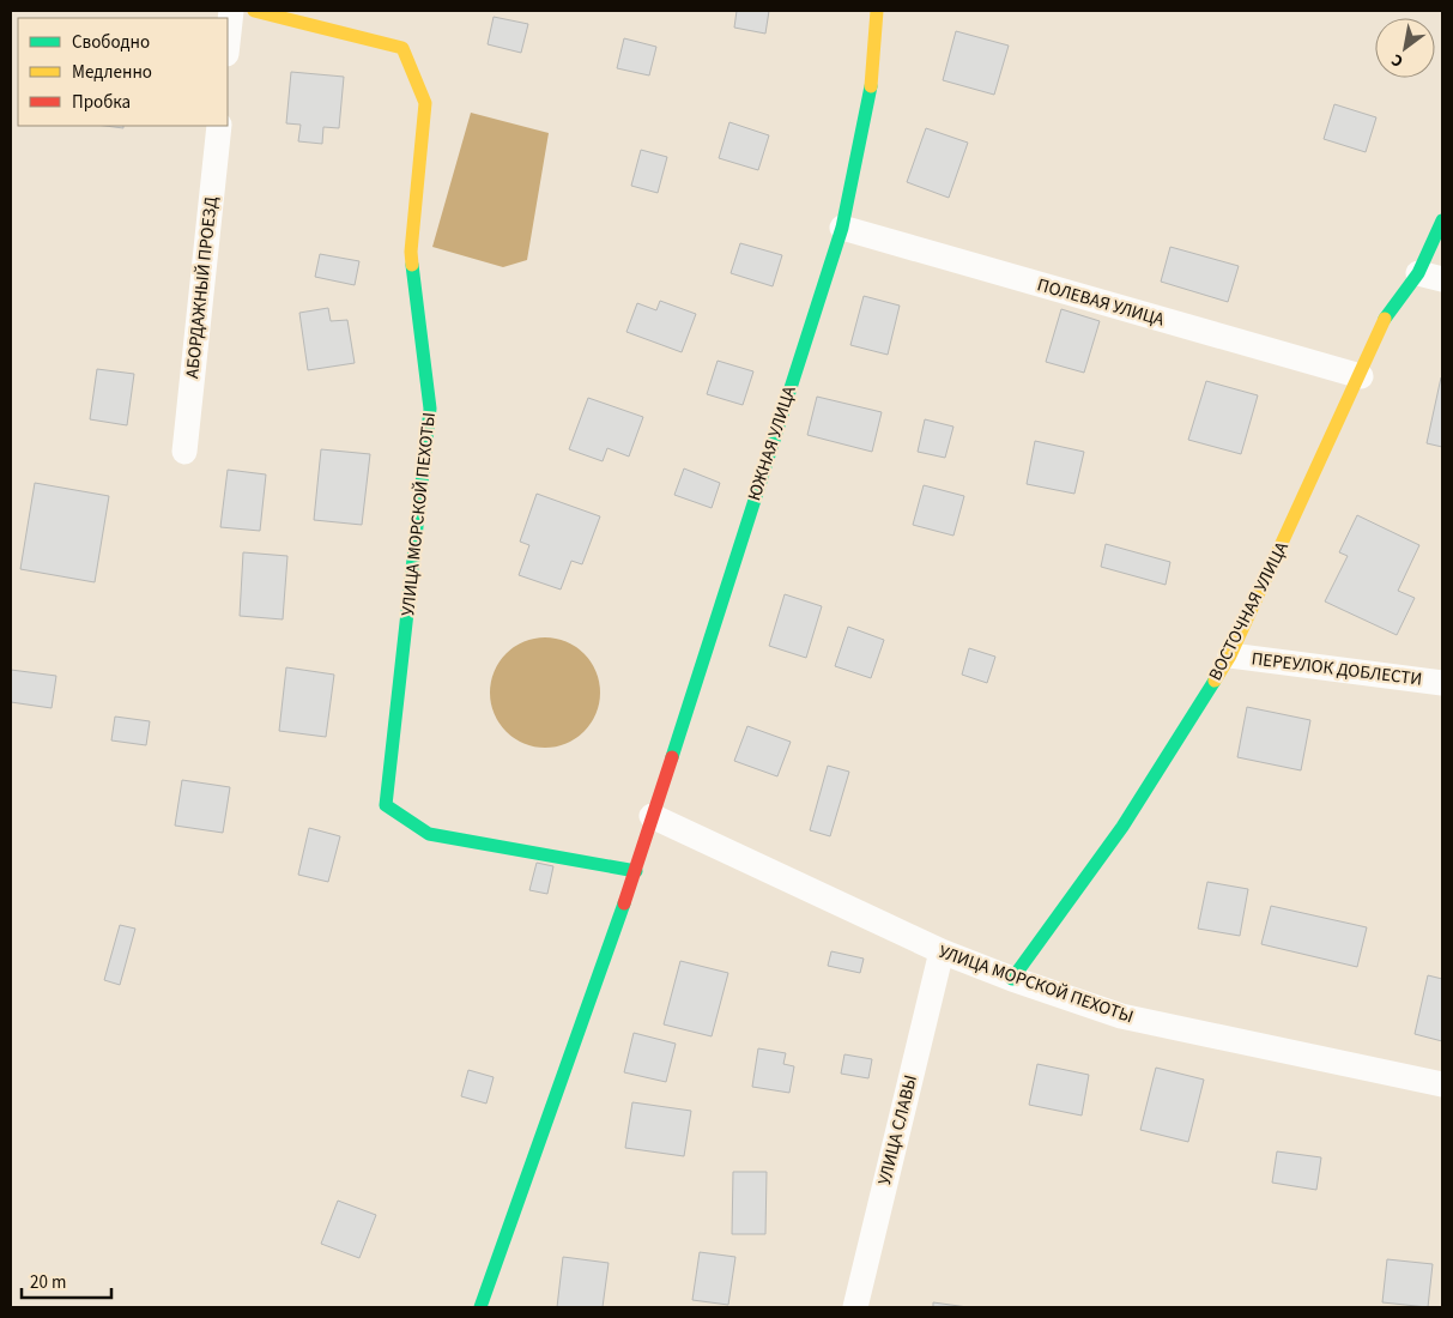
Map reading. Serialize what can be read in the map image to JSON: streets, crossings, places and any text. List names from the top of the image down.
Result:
{
  "streets": {
    "street": [
      "АБОРДАЖНЫЙ ПРОЕЗД",
      "ПОЛЕВАЯ УЛИЦА",
      "ЮЖНАЯ УЛИЦА",
      "УЛИЦА МОРСКОЙ ПЕХОТЫ",
      "ВОСТОЧНАЯ УЛИЦА",
      "ПЕРЕУЛОК ДОБЛЕСТИ",
      "УЛИЦА СЛАВЫ"
    ]
  },
  "crossings": [
    ["ПОЛЕВАЯ УЛИЦА", "ЮЖНАЯ УЛИЦА"],
    ["ПОЛЕВАЯ УЛИЦА", "ВОСТОЧНАЯ УЛИЦА"],
    ["ЮЖНАЯ УЛИЦА", "УЛИЦА МОРСКОЙ ПЕХОТЫ"],
    ["УЛИЦА МОРСКОЙ ПЕХОТЫ", "ВОСТОЧНАЯ УЛИЦА"],
    ["УЛИЦА МОРСКОЙ ПЕХОТЫ", "УЛИЦА СЛАВЫ"],
    ["ВОСТОЧНАЯ УЛИЦА", "ПЕРЕУЛОК ДОБЛЕСТИ"]
  ],
  "legend": ["Свободно", "Медленно", "Пробка"],
  "scale_bar": "20 m",
  "north": "bottom left"
}
